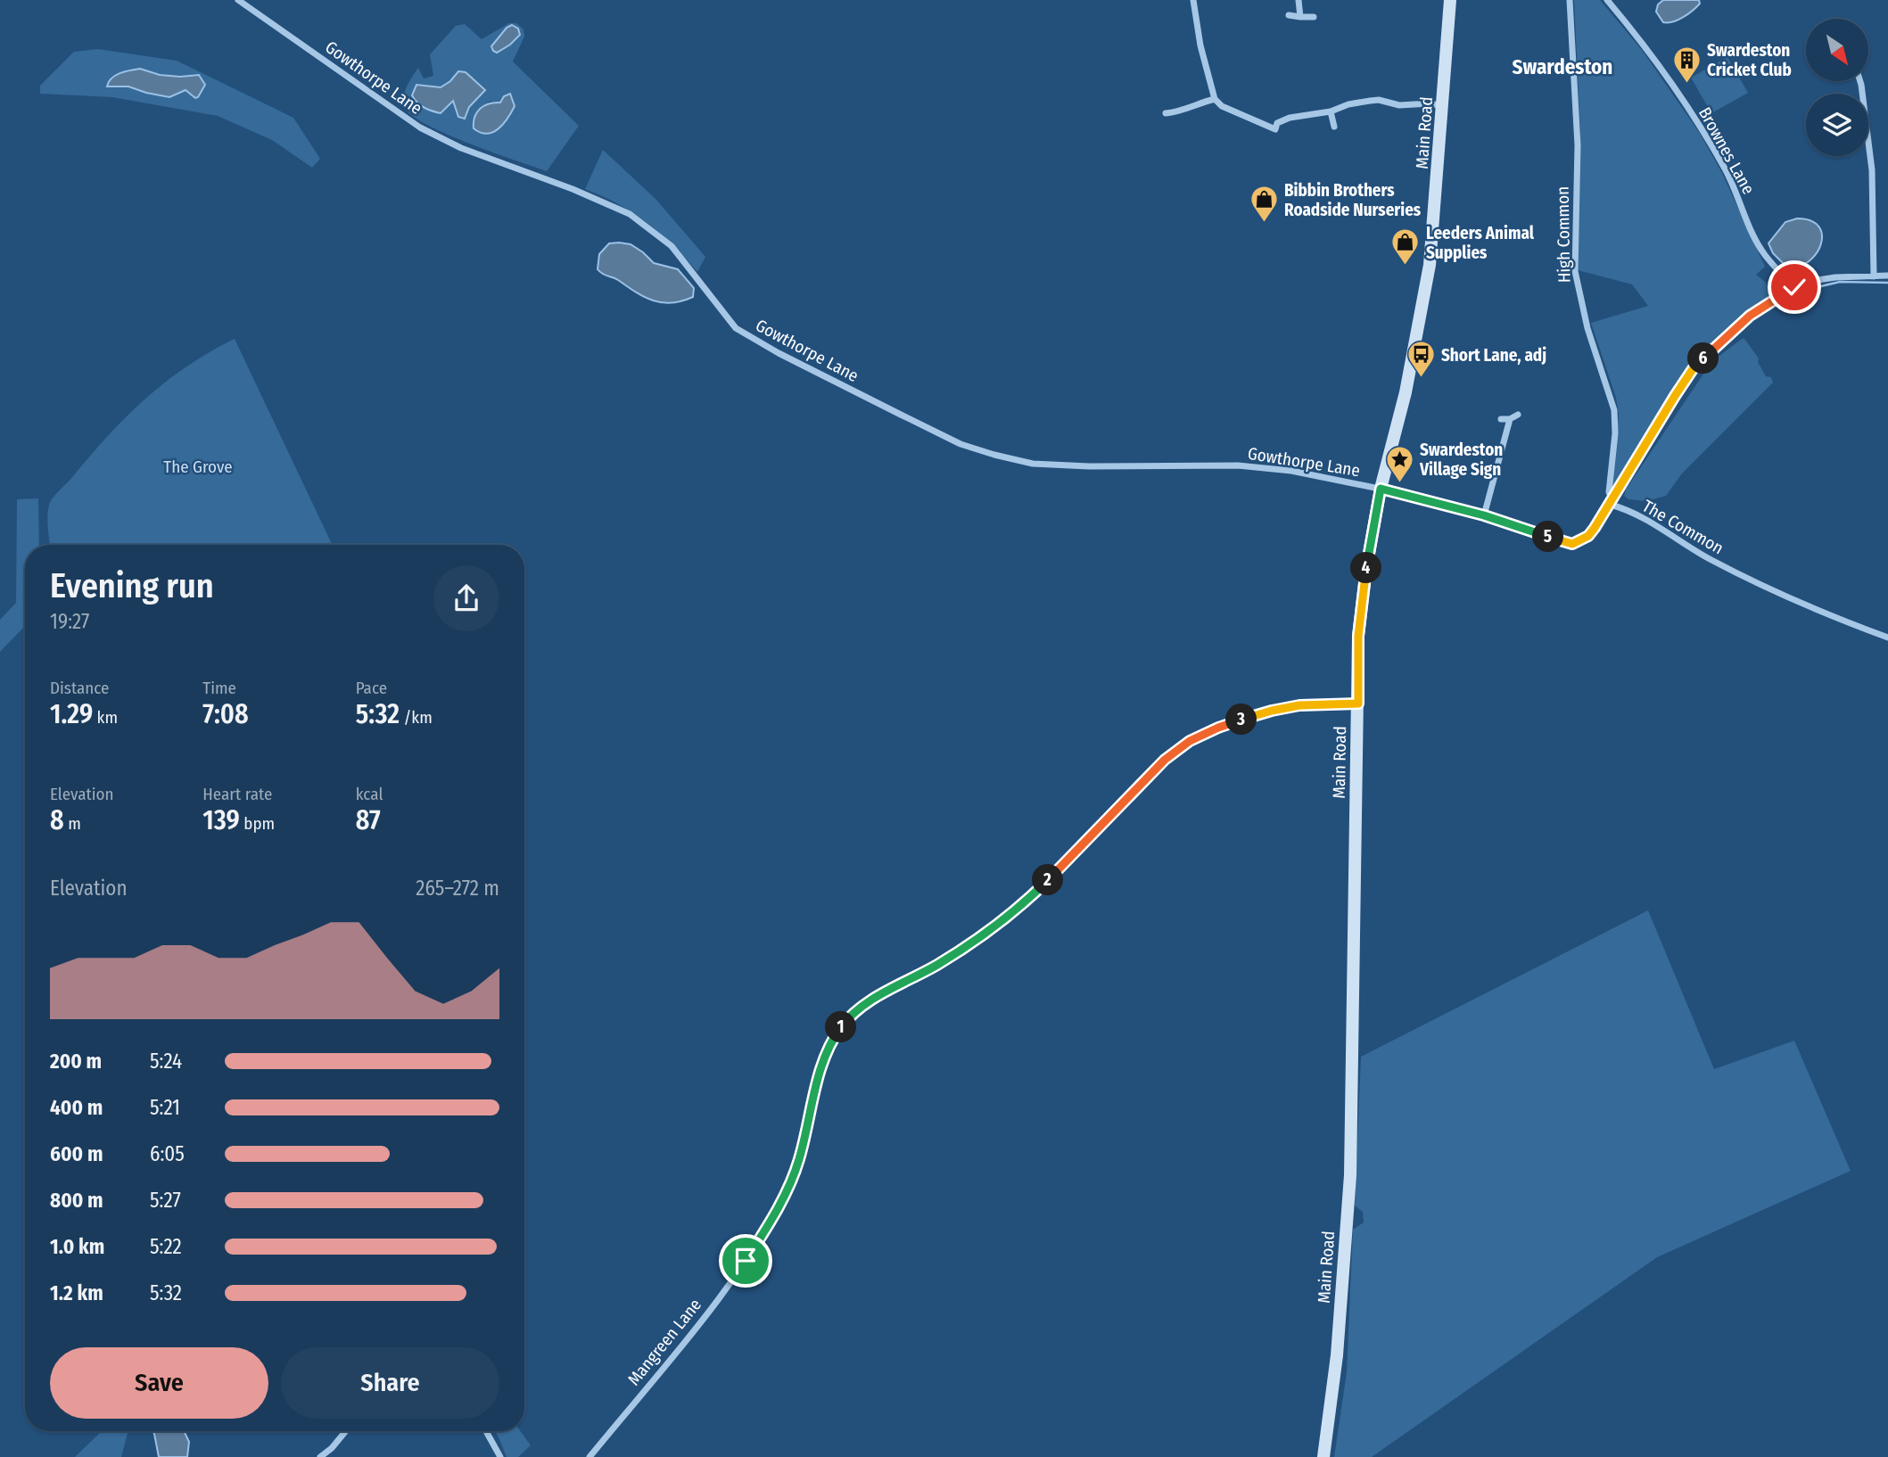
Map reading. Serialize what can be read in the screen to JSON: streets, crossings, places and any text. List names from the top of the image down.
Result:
{
  "streets": {
    "main road": ["Main Road"],
    "street": [
      "Gowthorpe Lane",
      "Brownes Lane",
      "High Common",
      "The Common",
      "Mangreen Lane"
    ]
  },
  "crossings": [
    ["Gowthorpe Lane", "Main Road"],
    ["Gowthorpe Lane", "High Common"],
    ["Gowthorpe Lane", "The Common"],
    ["Main Road", "Mangreen Lane"],
    ["High Common", "The Common"]
  ],
  "districts": ["Swardeston"],
  "parks": ["The Grove"],
  "places": {
    "building": ["Swardeston Cricket Club"],
    "shop": ["Bibbin Brothers Roadside Nurseries", "Leeders Animal Supplies"],
    "bus stop": ["Short Lane, adj"],
    "place": ["Swardeston Village Sign"]
  },
  "north": "bottom right",
  "page": {
    "pins": [
      "6",
      "5",
      "4",
      "3",
      "2",
      "1"
    ],
    "heading": ["Evening run", "19:27"],
    "stats": [
      ["Distance", "1.29 km"],
      ["Time", "7:08"],
      ["Pace", "5:32 /km"],
      ["Elevation", "8 m"],
      ["Heart rate", "139 bpm"],
      ["kcal", "87"]
    ],
    "chart": ["Elevation", "265–272 m"],
    "list": [
      {
        "name": "200 m",
        "note": "5:24"
      },
      {
        "name": "400 m",
        "note": "5:21"
      },
      {
        "name": "600 m",
        "note": "6:05"
      },
      {
        "name": "800 m",
        "note": "5:27"
      },
      {
        "name": "1.0 km",
        "note": "5:22"
      },
      {
        "name": "1.2 km",
        "note": "5:32"
      }
    ],
    "buttons": ["Save", "Share"]
  }
}
